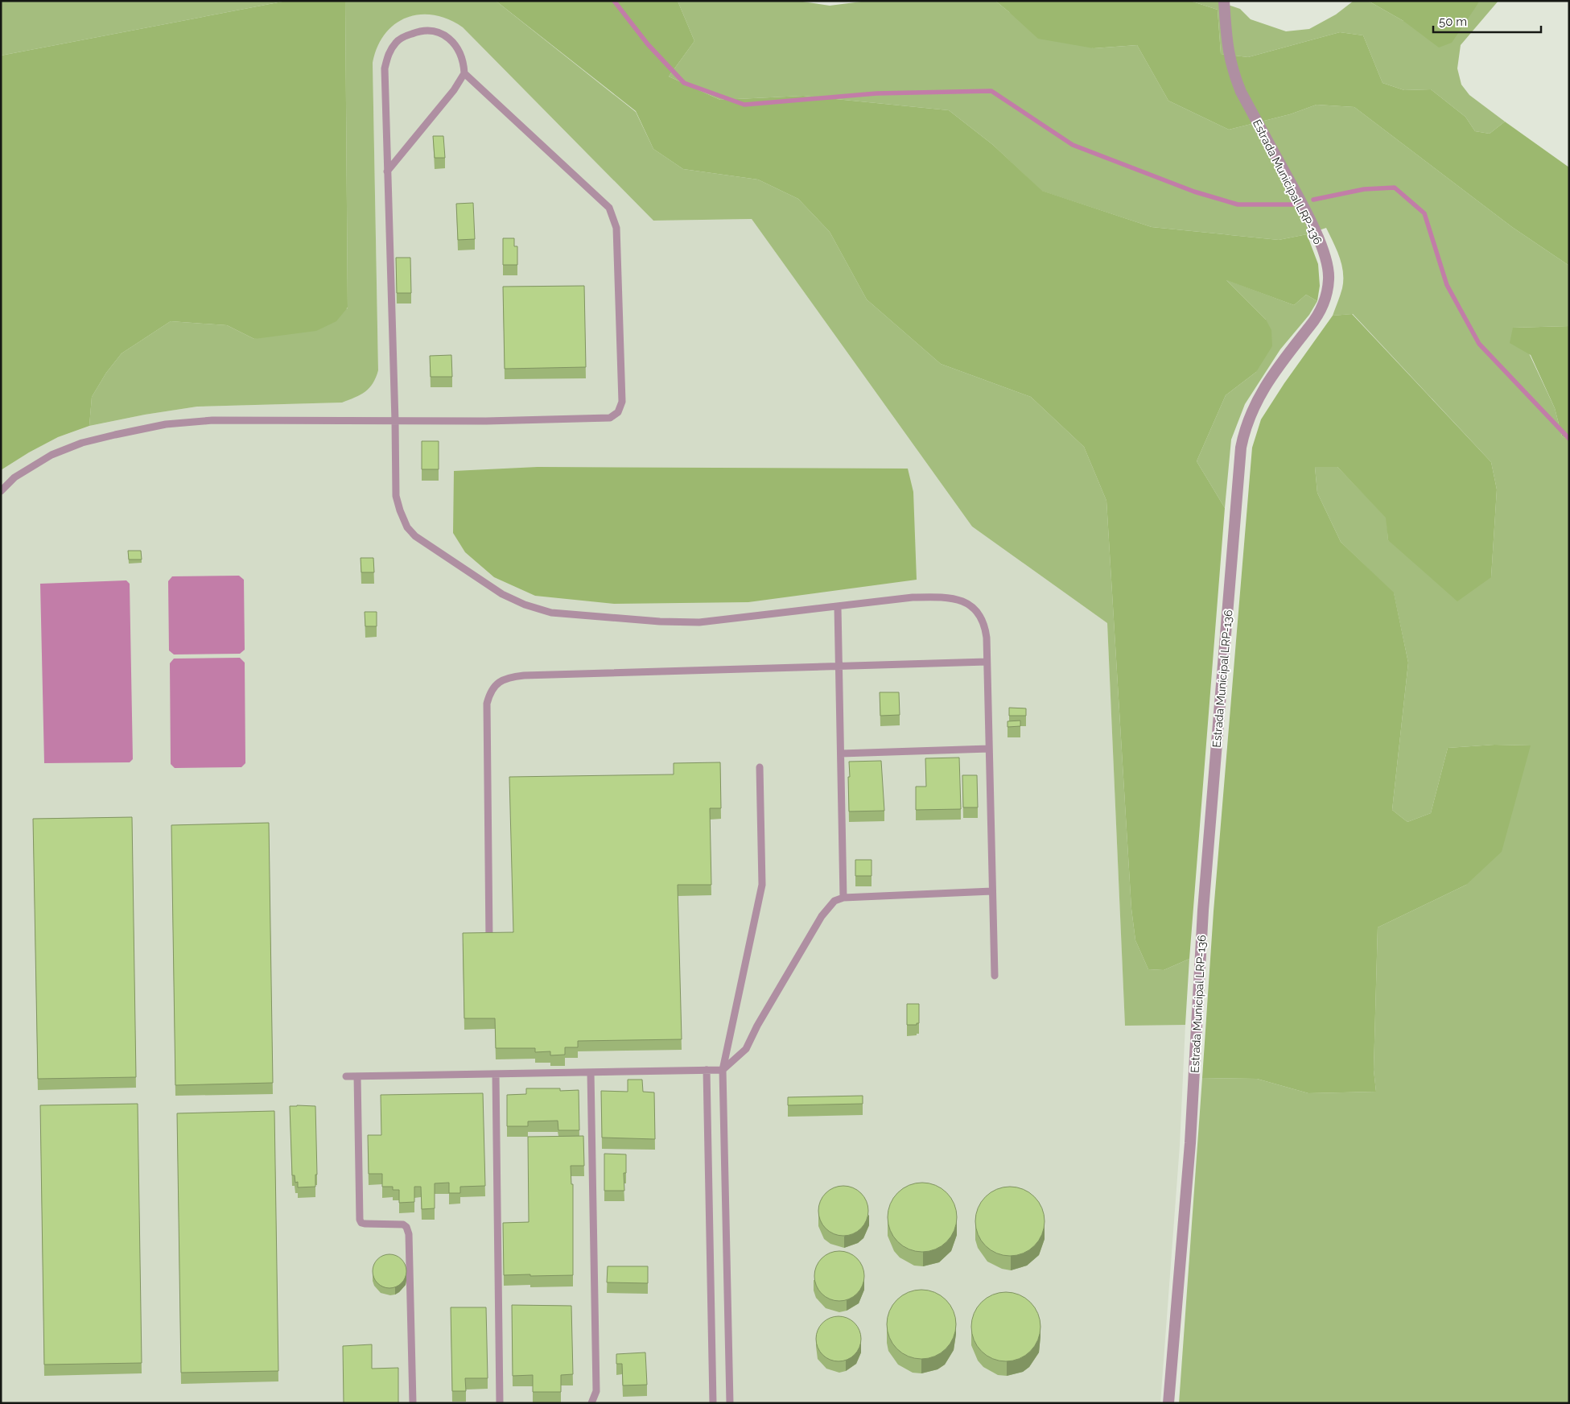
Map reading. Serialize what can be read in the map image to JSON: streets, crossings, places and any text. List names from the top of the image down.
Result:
{
  "streets": {
    "street": ["Estrada Municipal LRP-136"]
  },
  "scale_bar": "50 m"
}
